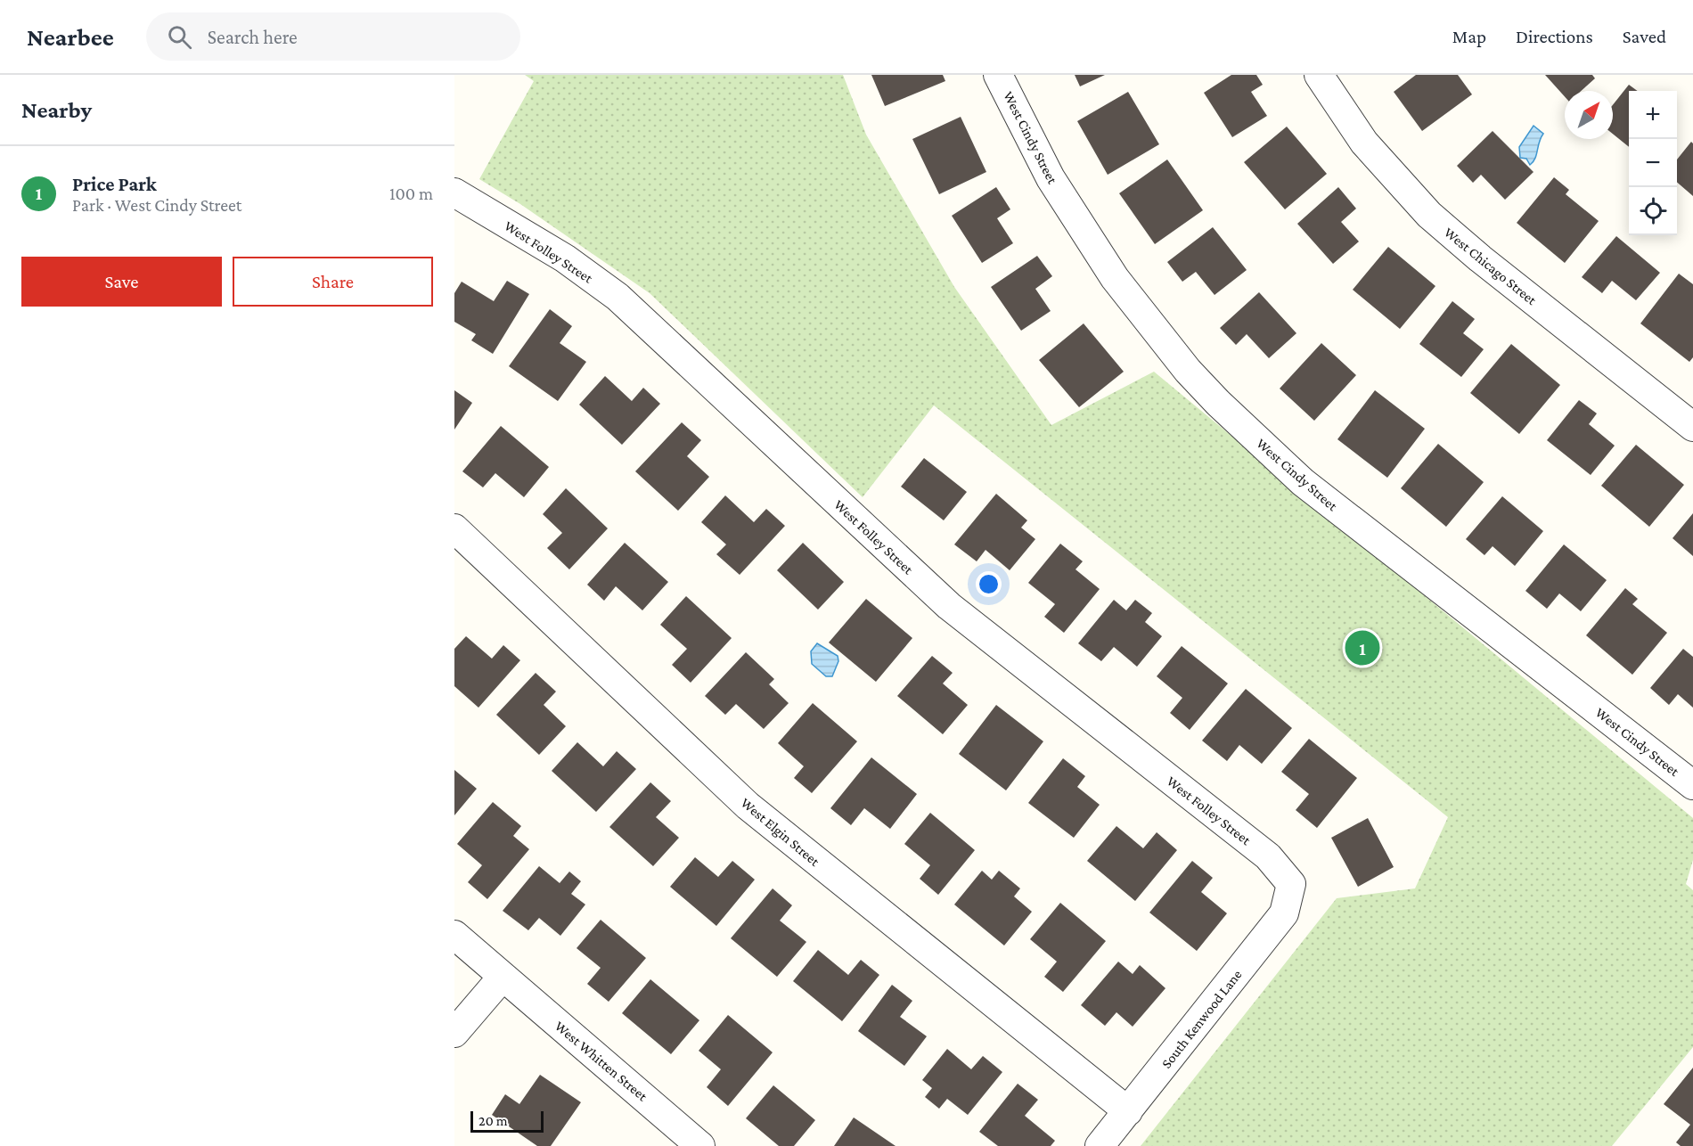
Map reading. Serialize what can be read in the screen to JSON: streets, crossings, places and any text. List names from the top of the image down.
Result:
{
  "streets": {
    "street": [
      "West Cindy Street",
      "West Folley Street",
      "West Chicago Street",
      "West Elgin Street",
      "South Kenwood Lane",
      "West Whitten Street"
    ]
  },
  "crossings": [
    ["West Folley Street", "South Kenwood Lane"],
    ["West Elgin Street", "South Kenwood Lane"]
  ],
  "scale_bar": "20 m",
  "north": "top right",
  "page": {
    "header": "Nearbee",
    "search": "Search here",
    "nav": ["Map", "Directions", "Saved"],
    "heading": "Nearby",
    "map_buttons": ["+", "−"],
    "list": [
      {
        "mark": "1",
        "name": "Price Park",
        "note": "Park · West Cindy Street",
        "value": "100 m"
      }
    ],
    "buttons": ["Save", "Share"],
    "pins": "1",
    "scale": "20 m"
  }
}
